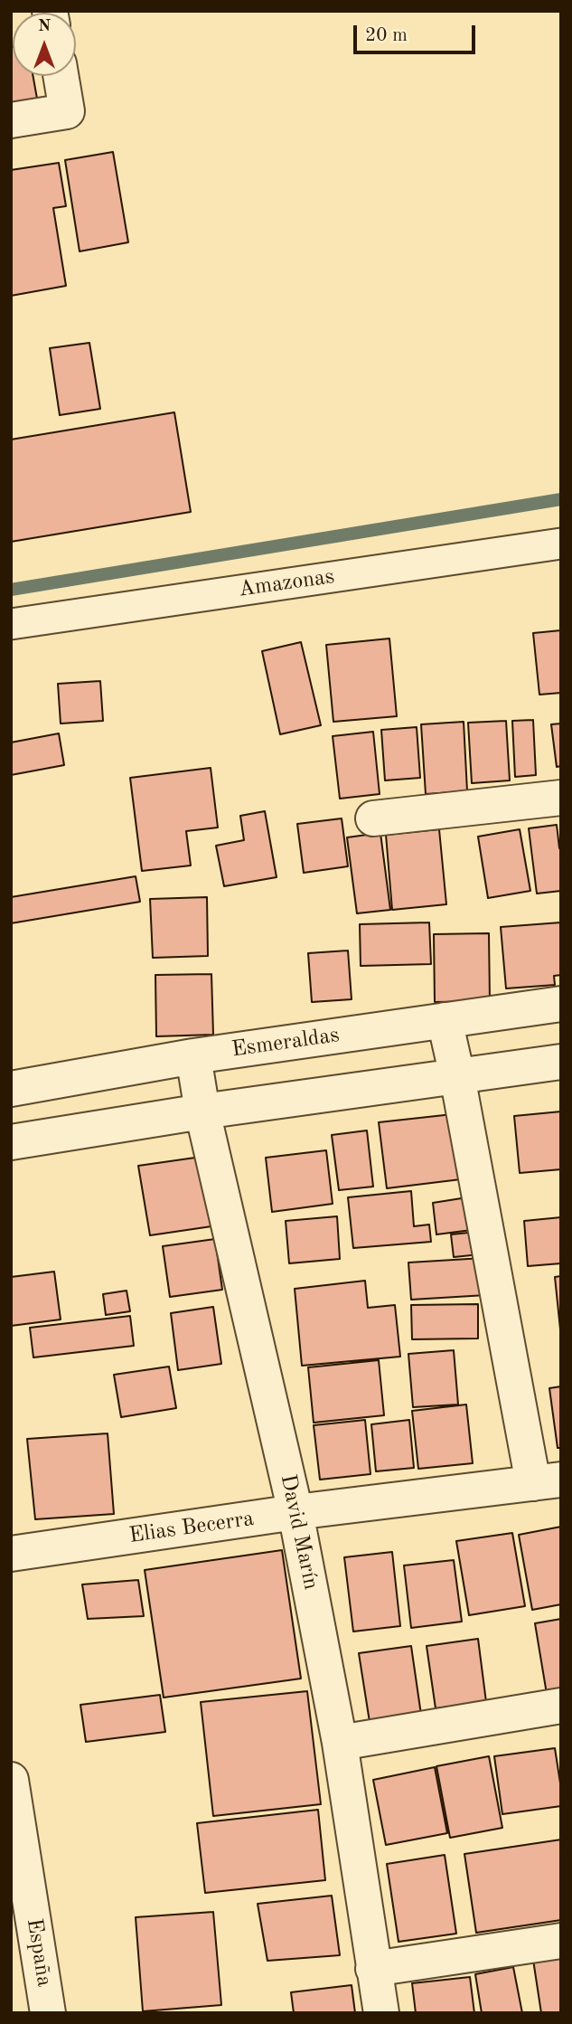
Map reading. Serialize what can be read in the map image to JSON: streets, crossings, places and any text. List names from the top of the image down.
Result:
{
  "streets": {
    "street": [
      "Amazonas",
      "Esmeraldas",
      "Elias Becerra",
      "David Marín",
      "España"
    ]
  },
  "crossings": [
    ["Esmeraldas", "David Marín"],
    ["Elias Becerra", "David Marín"]
  ],
  "scale_bar": "20 m",
  "north": "top"
}
